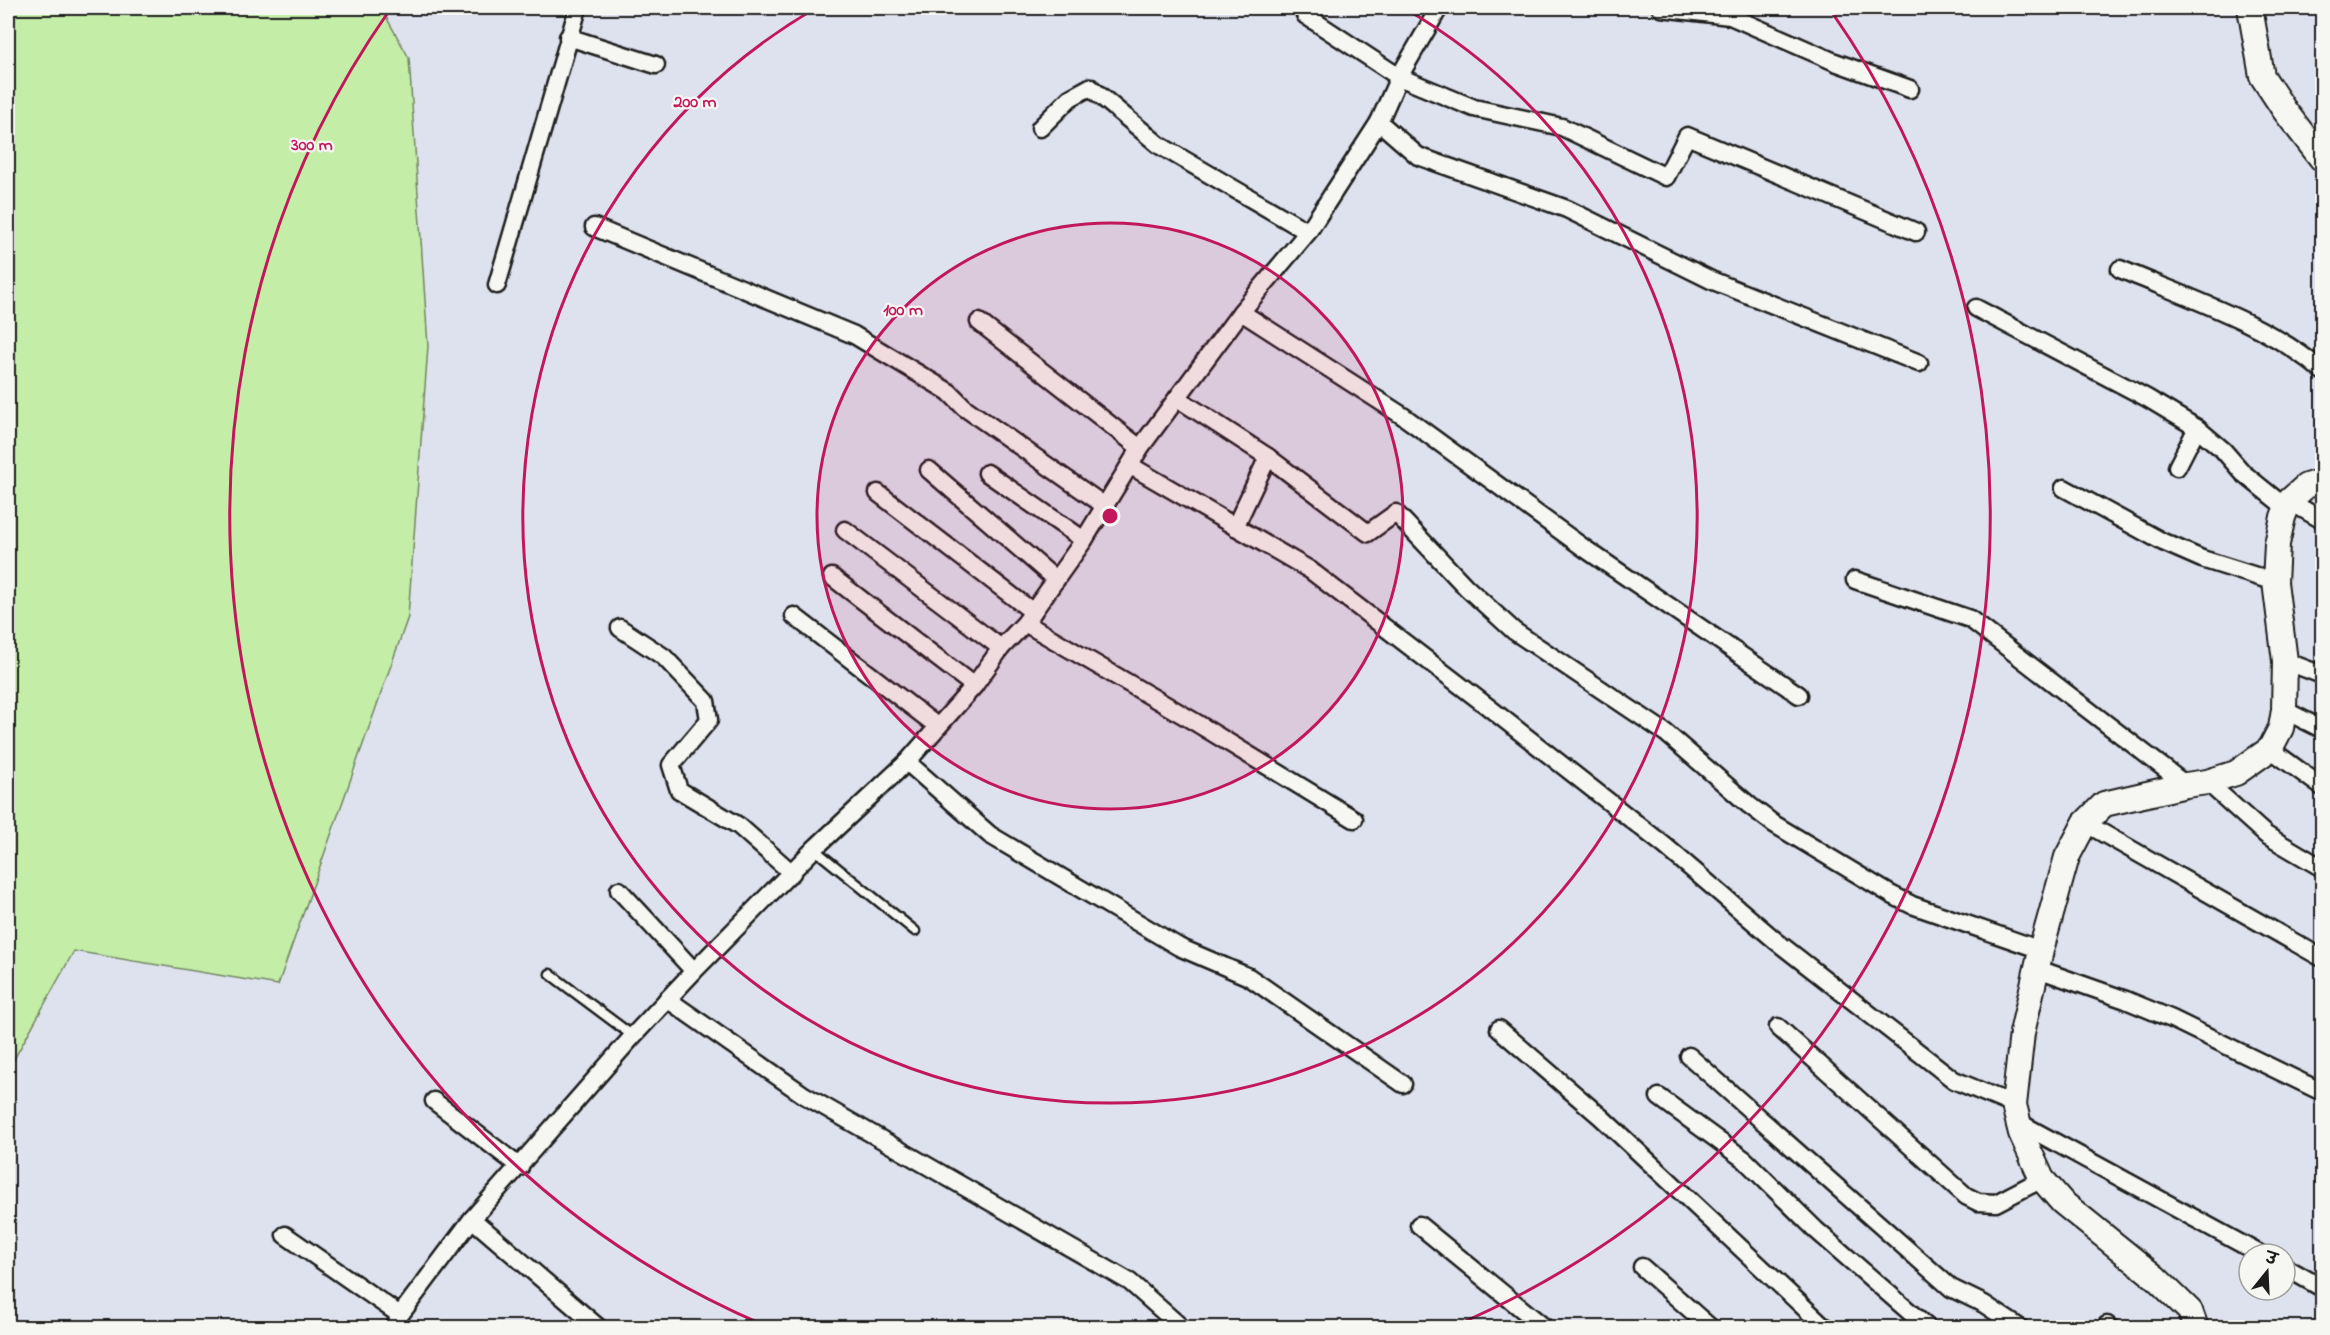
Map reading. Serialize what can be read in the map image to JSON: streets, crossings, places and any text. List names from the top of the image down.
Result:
{
  "north": "top",
  "rings": ["200 m", "300 m", "100 m"]
}
